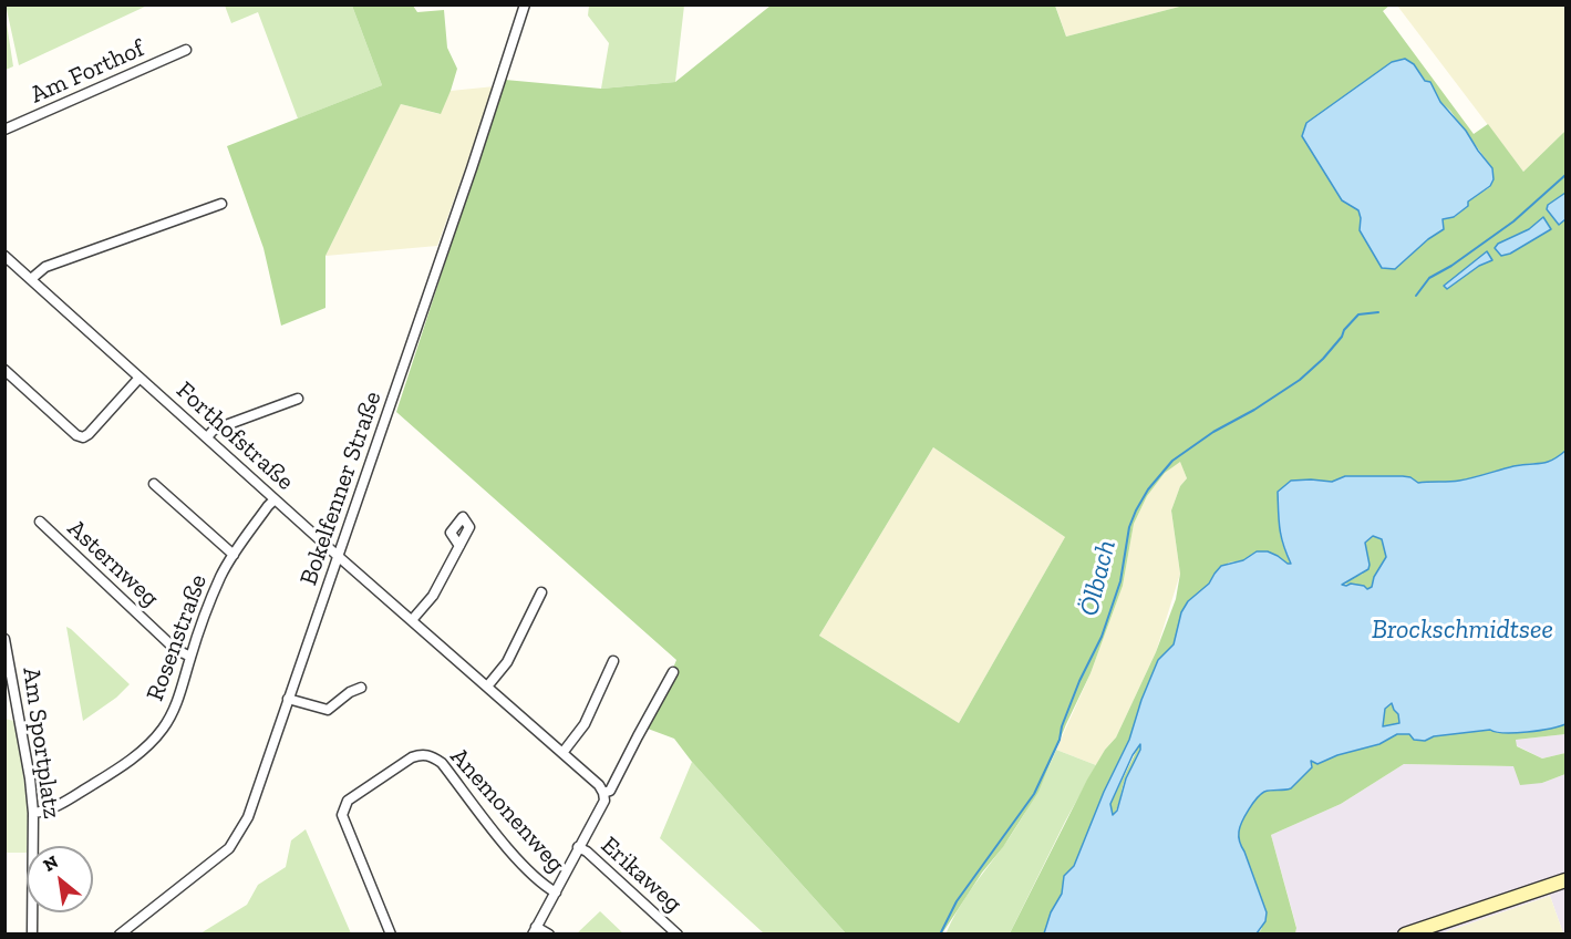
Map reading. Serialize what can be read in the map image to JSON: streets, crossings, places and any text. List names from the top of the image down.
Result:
{
  "streets": {
    "street": [
      "Am Forthof",
      "Forthofstraße",
      "Bokelfenner Straße",
      "Asternweg",
      "Rosenstraße",
      "Am Sportplatz",
      "Anemonenweg",
      "Erikaweg"
    ]
  },
  "crossings": [
    ["Forthofstraße", "Bokelfenner Straße"],
    ["Forthofstraße", "Rosenstraße"],
    ["Asternweg", "Rosenstraße"],
    ["Rosenstraße", "Am Sportplatz"]
  ],
  "water": ["Ölbach", "Brockschmidtsee"],
  "north": "top left"
}
